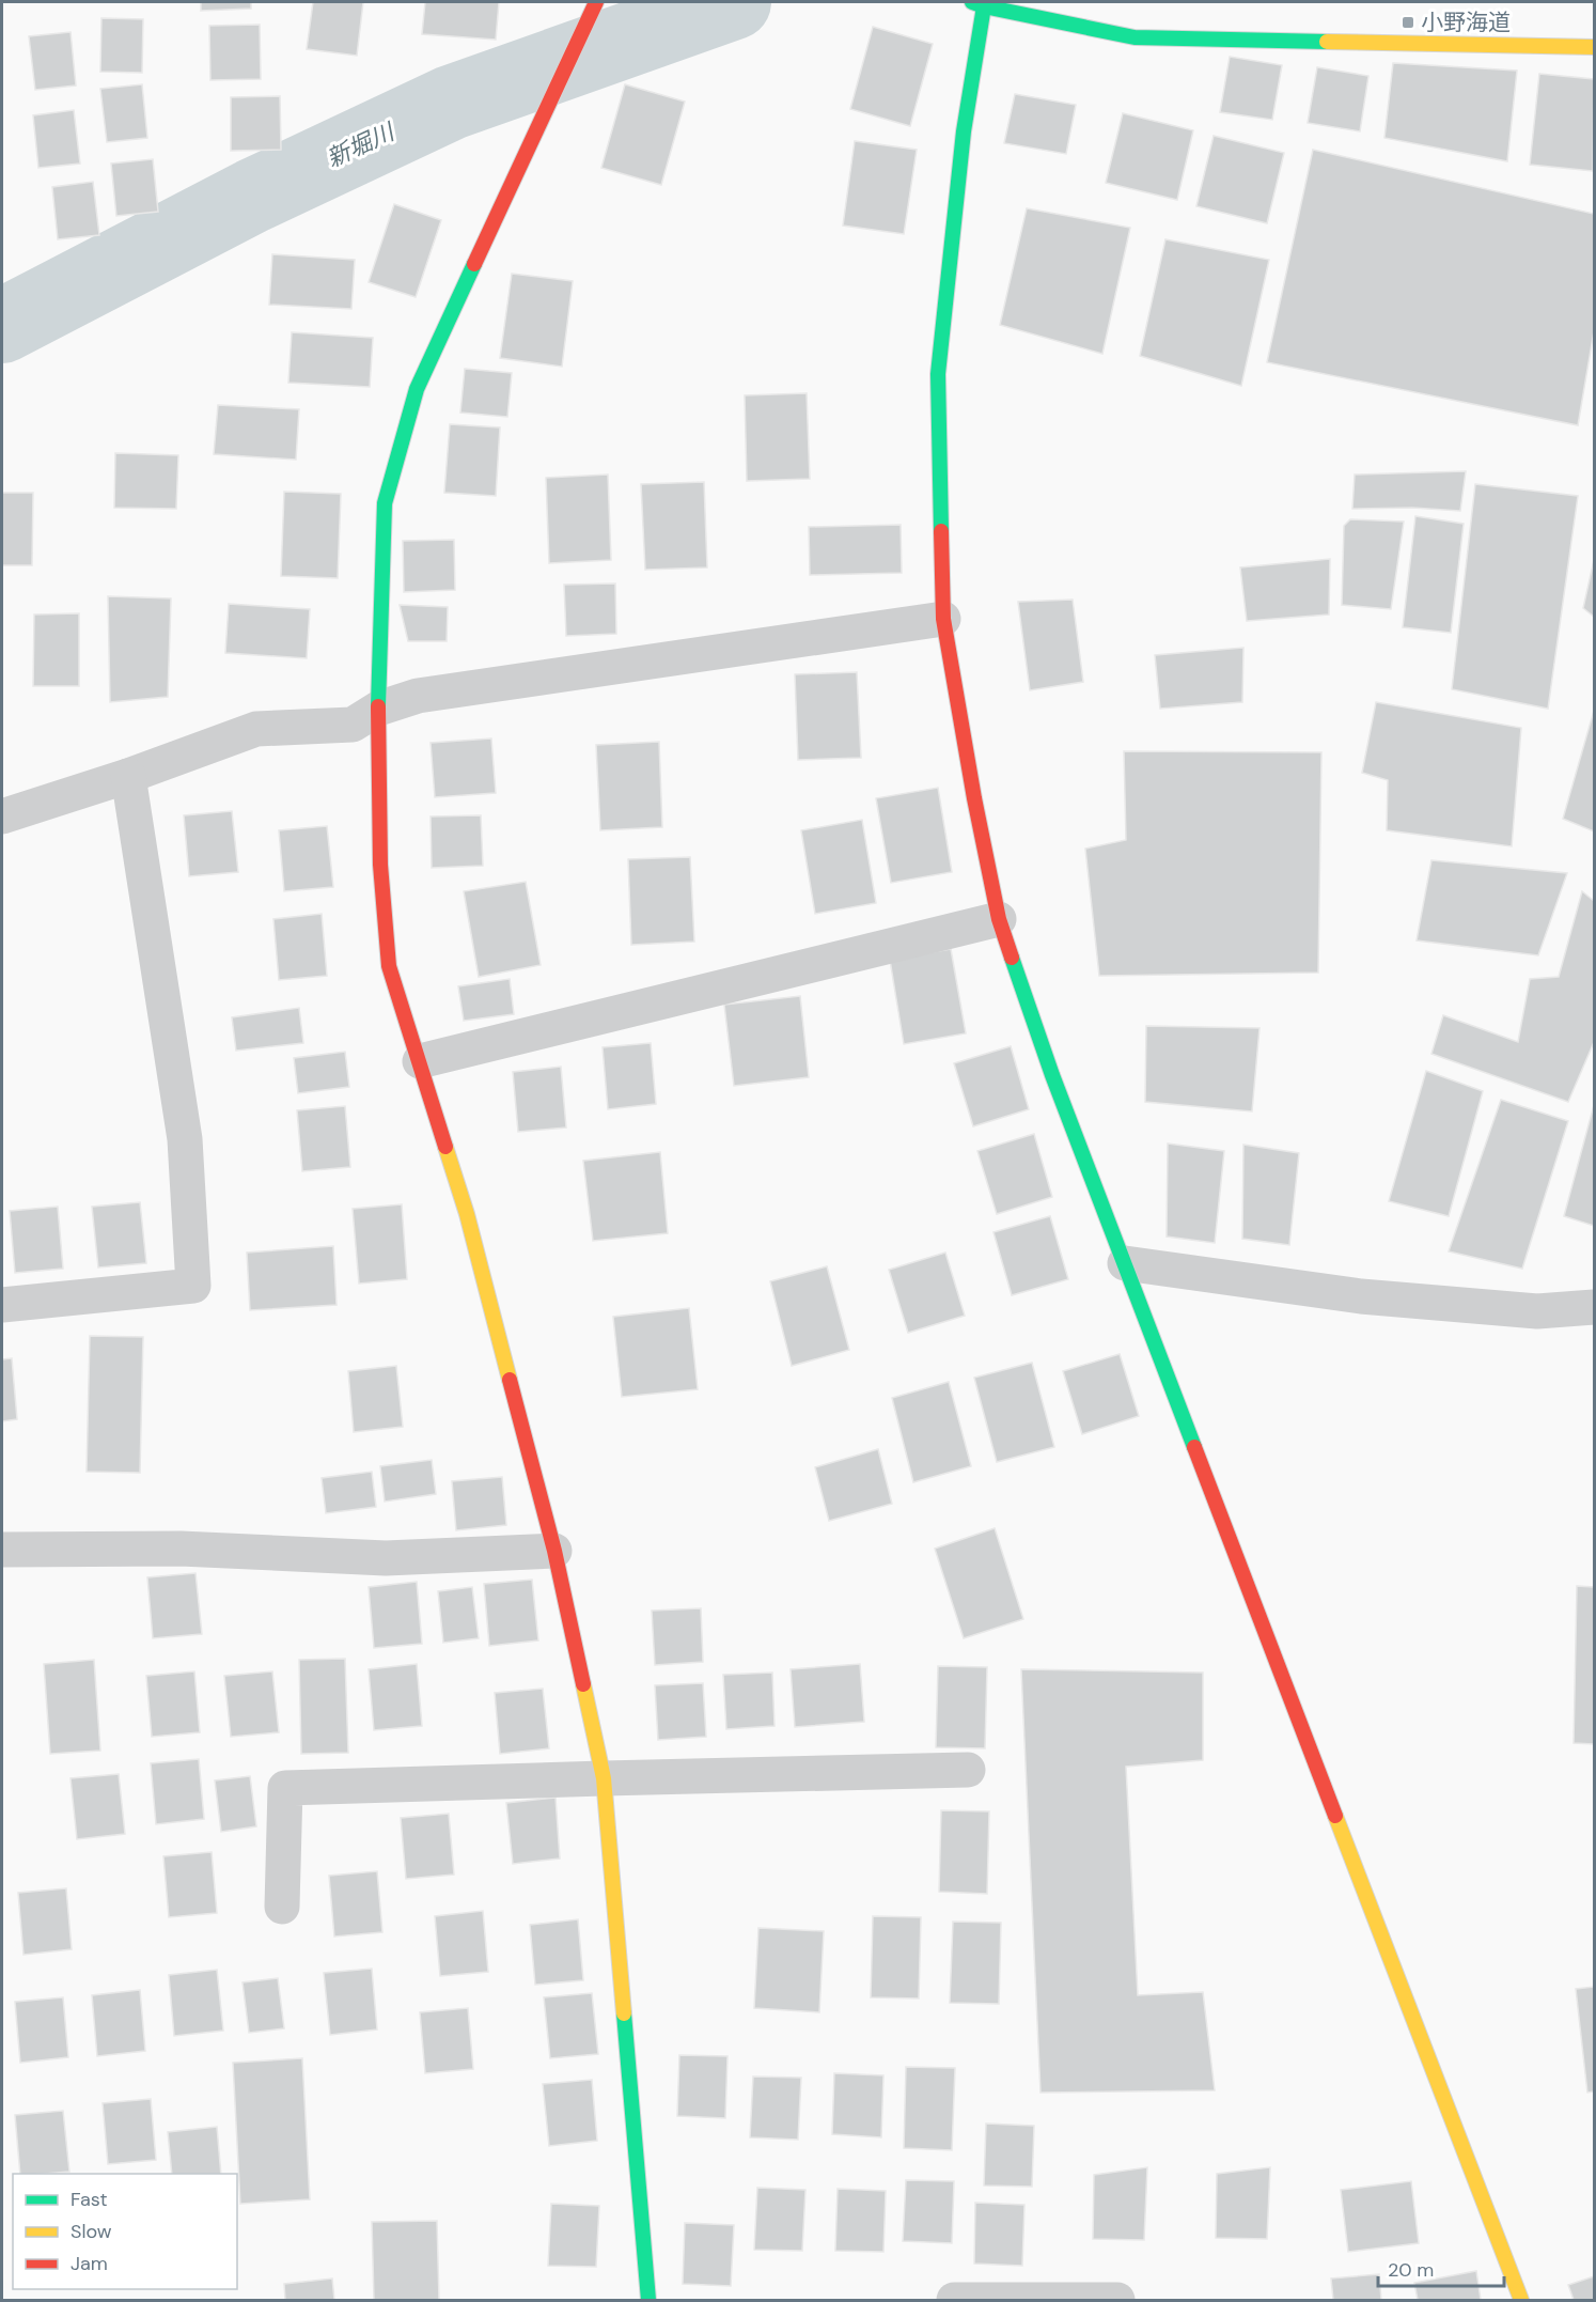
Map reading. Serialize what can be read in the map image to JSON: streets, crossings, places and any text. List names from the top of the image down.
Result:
{
  "water": ["新堀川"],
  "places": {
    "transit": ["小野海道"]
  },
  "legend": ["Fast", "Slow", "Jam"],
  "scale_bar": "20 m"
}
